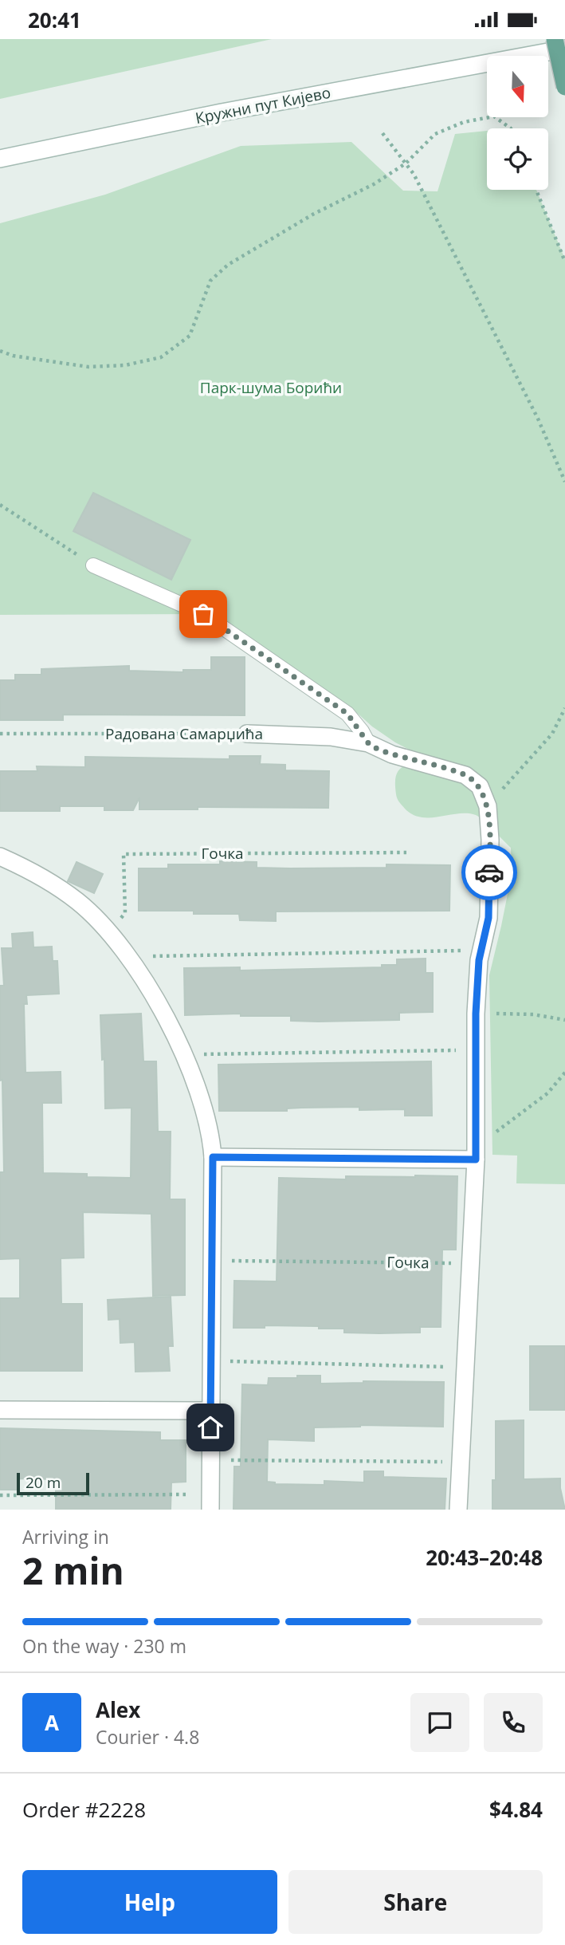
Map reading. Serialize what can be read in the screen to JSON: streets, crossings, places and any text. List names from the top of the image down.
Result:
{
  "streets": {
    "street": ["Кружни пут Кијево", "Радована Самарџића"],
    "path": ["Гочка"]
  },
  "parks": ["Парк-шума Борићи"],
  "scale_bar": "20 m",
  "north": "bottom",
  "page": {
    "status": "20:41",
    "scale": "20 m",
    "heading": ["2 min", "Arriving in", "20:43–20:48"],
    "panel": [
      "Alex",
      "Courier · 4.8",
      "Order #2228",
      "$4.84"
    ],
    "bar": "On the way · 230 m",
    "round": "A",
    "buttons": ["Help", "Share"]
  }
}
